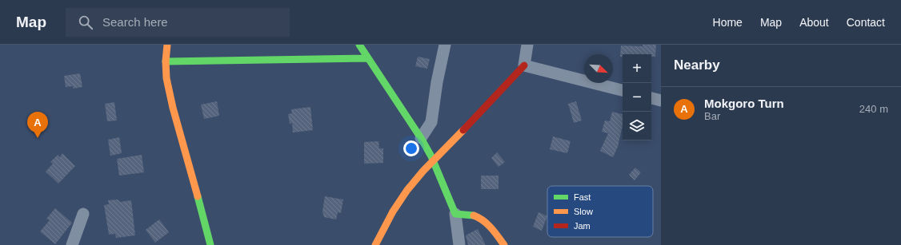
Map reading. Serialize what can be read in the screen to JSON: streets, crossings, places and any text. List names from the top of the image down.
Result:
{
  "legend": ["Fast", "Slow", "Jam"],
  "north": "bottom right",
  "page": {
    "header": "Map",
    "search": "Search here",
    "nav": [
      "Home",
      "Map",
      "About",
      "Contact"
    ],
    "heading": "Nearby",
    "map_buttons": ["+", "−"],
    "list": [
      {
        "mark": "A",
        "name": "Mokgoro Turn",
        "note": "Bar",
        "value": "240 m"
      }
    ],
    "pins": "A"
  }
}
